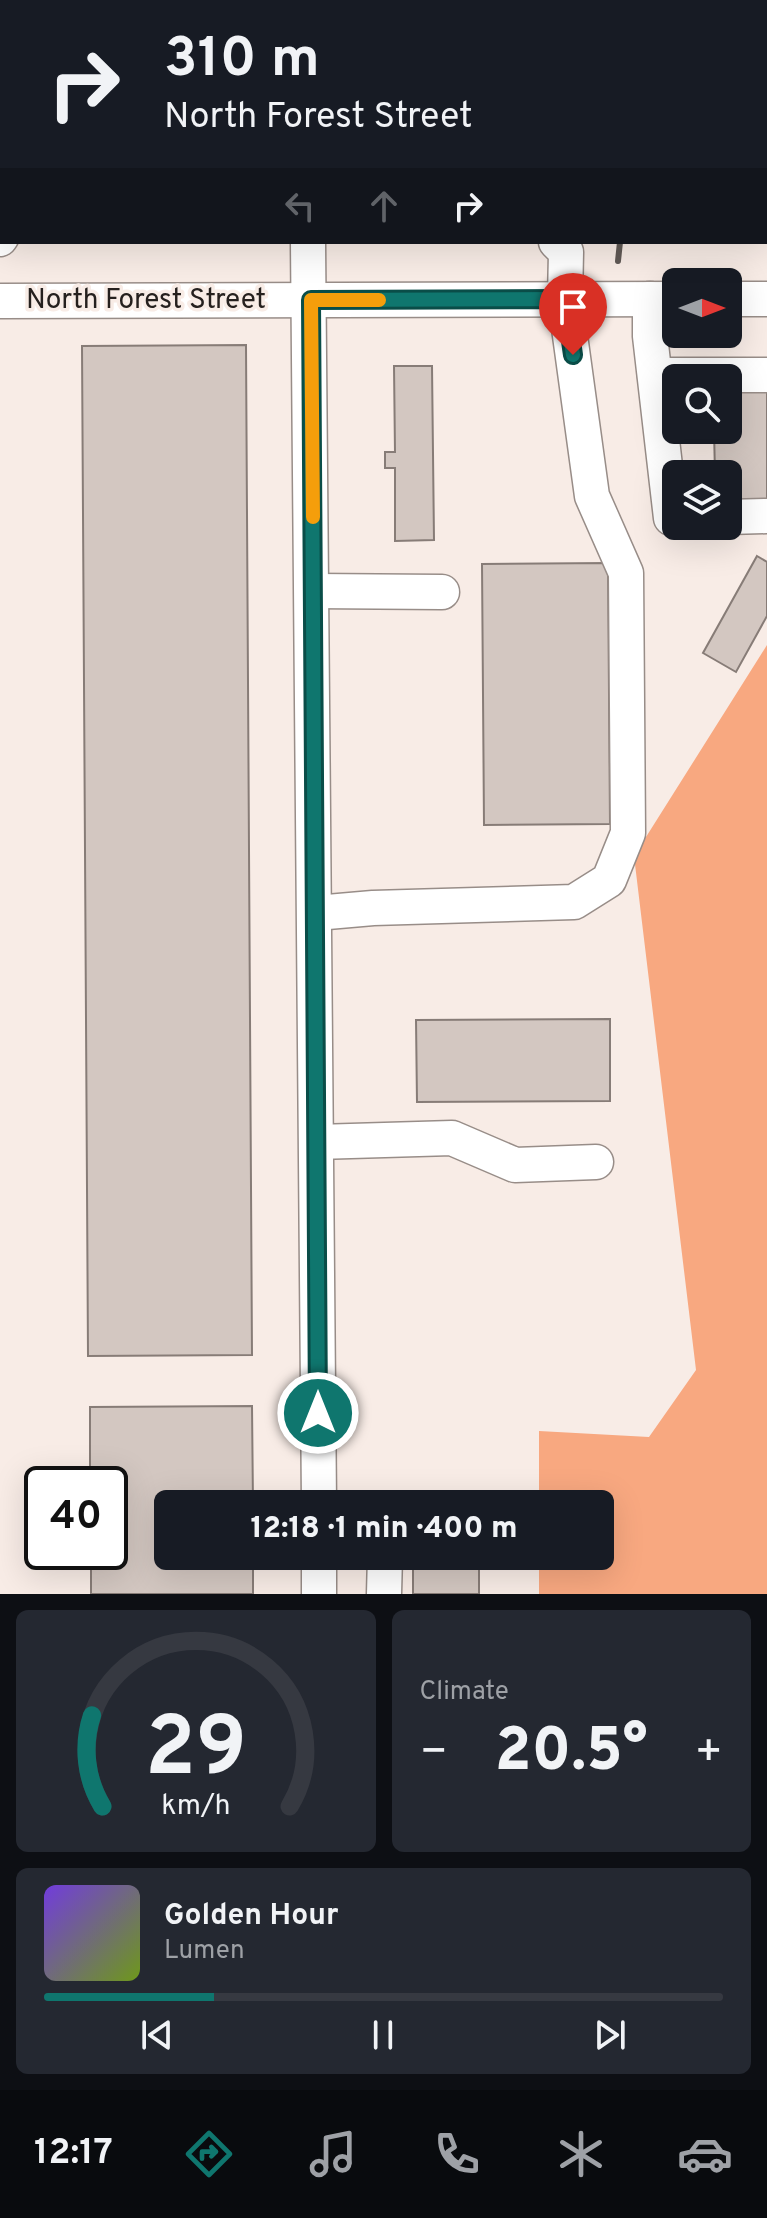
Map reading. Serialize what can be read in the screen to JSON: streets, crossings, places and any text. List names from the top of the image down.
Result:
{
  "streets": {
    "street": ["North Forest Street"]
  },
  "north": "right",
  "page": {
    "turn": ["310 m", "North Forest Street"],
    "limit": "40",
    "trip": "12:18 · 1 min · 400 m",
    "tile": "Climate",
    "heat": ["−", "20.5°", "+"],
    "song": ["Golden Hour", "Lumen"],
    "tabs": "12:17",
    "gauge": ["29", "km/h"]
  }
}
